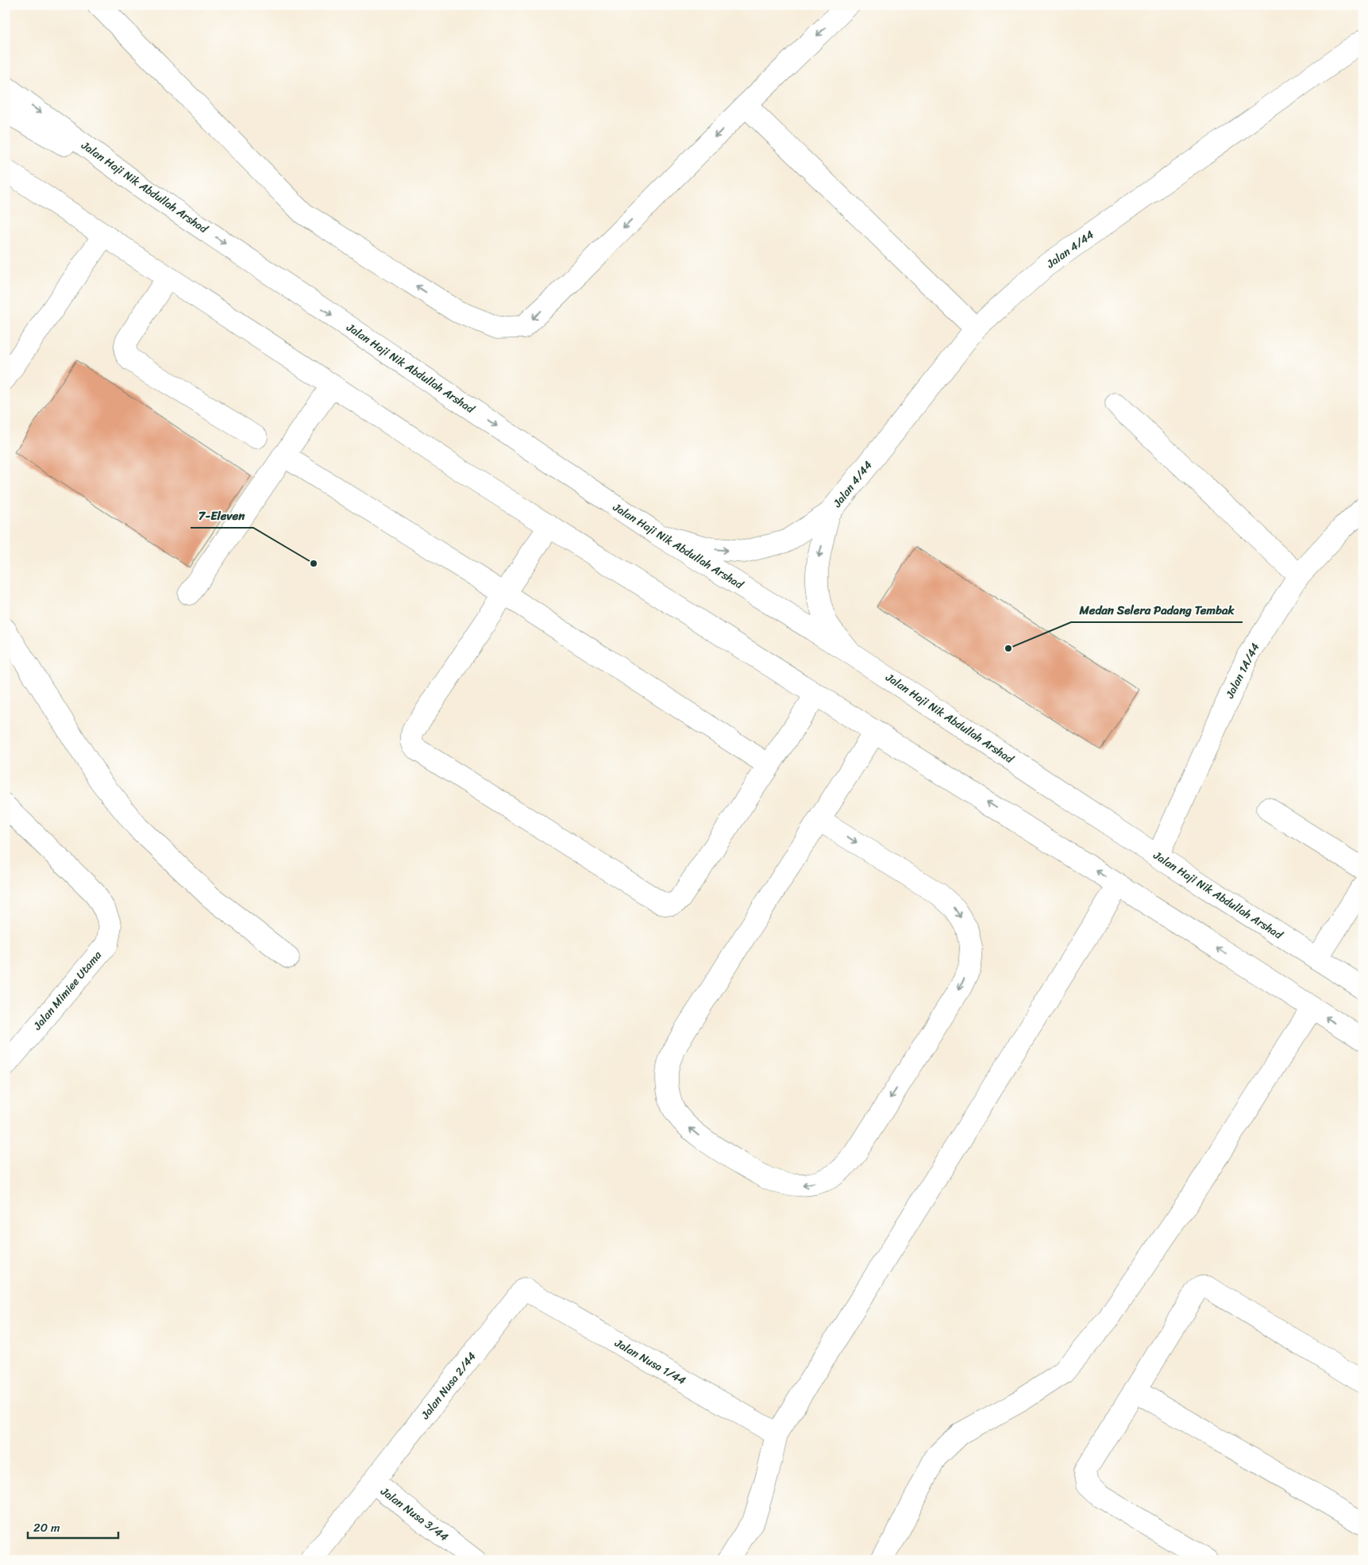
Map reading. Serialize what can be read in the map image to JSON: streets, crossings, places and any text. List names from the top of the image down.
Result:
{
  "streets": {
    "street": [
      "Jalan Haji Nik Abdullah Arshad",
      "Jalan 4/44",
      "Jalan 1A/44",
      "Jalan Mimiee Utama",
      "Jalan Nusa 1/44",
      "Jalan Nusa 2/44",
      "Jalan Nusa 3/44"
    ]
  },
  "crossings": [
    ["Jalan Haji Nik Abdullah Arshad", "Jalan 1A/44"],
    ["Jalan Nusa 1/44", "Jalan Nusa 2/44"],
    ["Jalan Nusa 2/44", "Jalan Nusa 3/44"]
  ],
  "places": ["7-Eleven", "Medan Selera Padang Tembak"],
  "scale_bar": "20 m"
}
